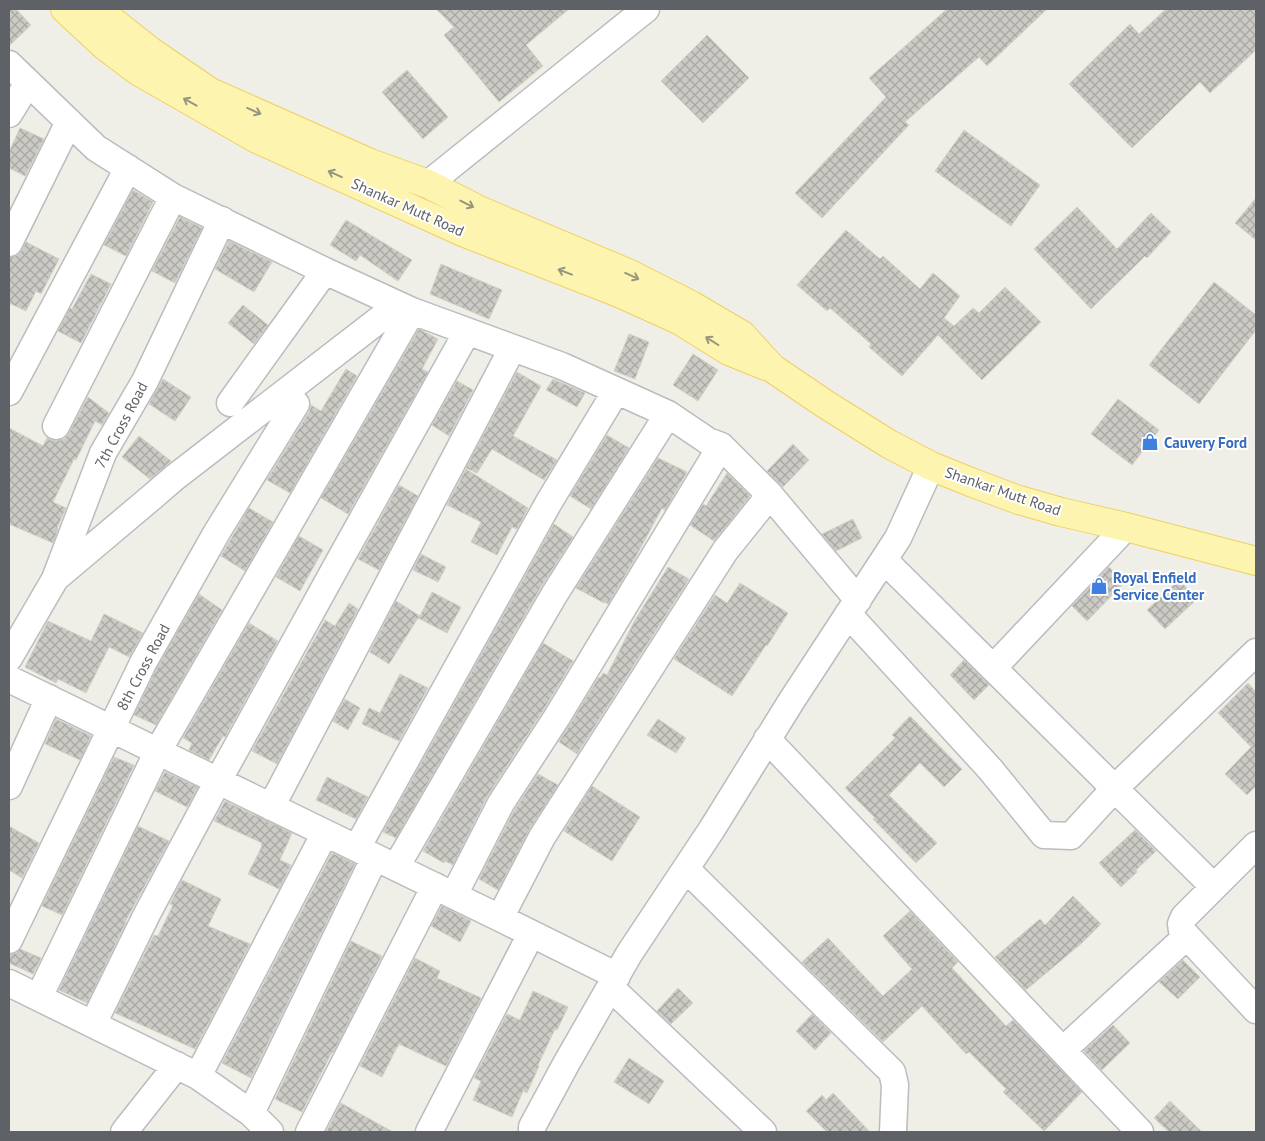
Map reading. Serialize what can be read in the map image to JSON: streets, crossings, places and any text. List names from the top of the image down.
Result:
{
  "streets": {
    "main road": ["Shankar Mutt Road"],
    "street": ["7th Cross Road", "8th Cross Road"]
  },
  "places": {
    "shop": ["Cauvery Ford", "Royal Enfield Service Center"]
  }
}
